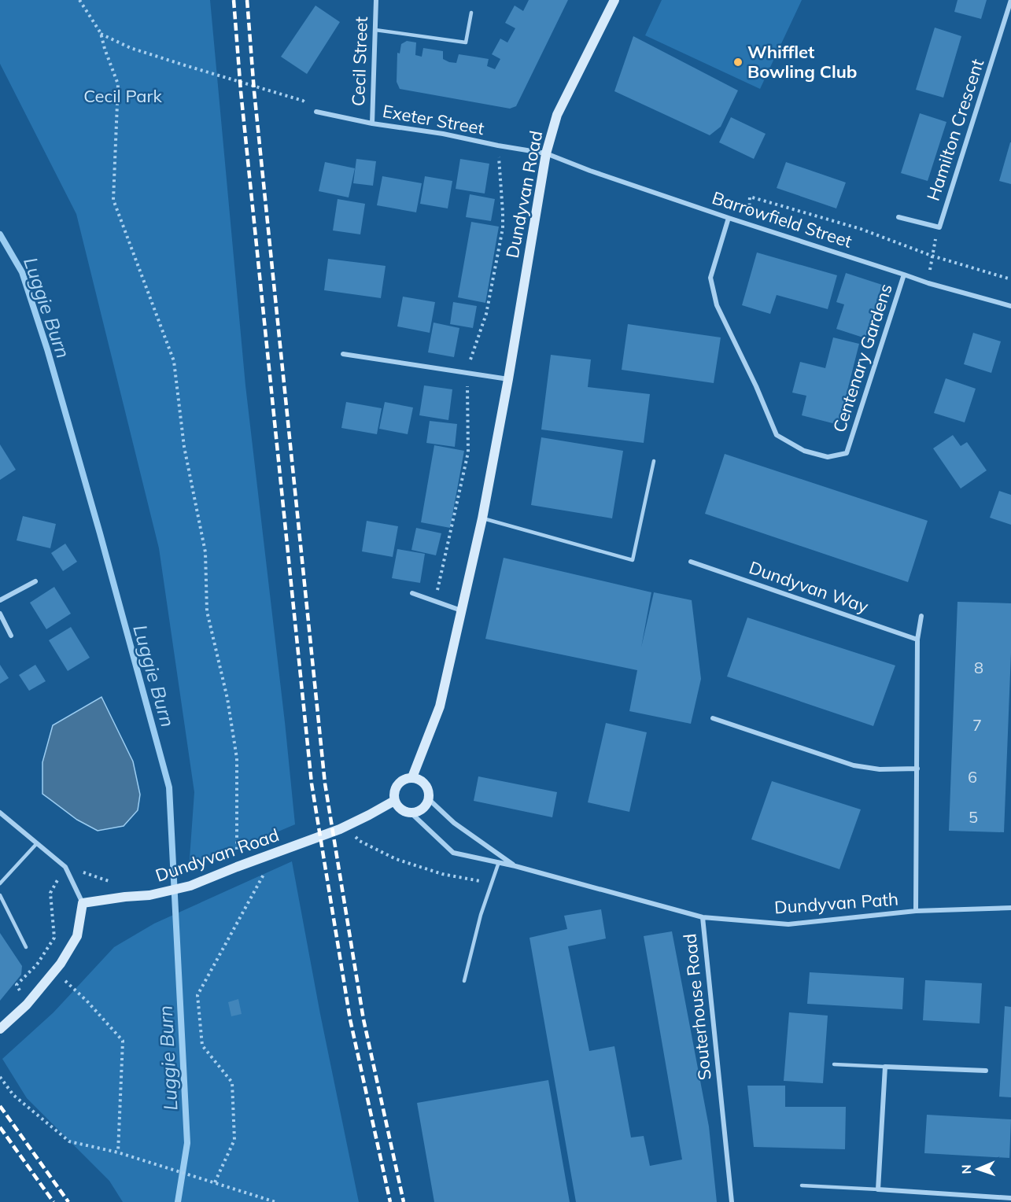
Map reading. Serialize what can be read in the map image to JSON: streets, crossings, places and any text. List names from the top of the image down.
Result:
{
  "streets": {
    "main road": ["Dundyvan Road"],
    "street": [
      "Cecil Street",
      "Exeter Street",
      "Hamilton Crescent",
      "Barrowfield Street",
      "Centenary Gardens",
      "Dundyvan Way",
      "Dundyvan Path",
      "Souterhouse Road"
    ]
  },
  "crossings": [
    ["Cecil Street", "Exeter Street"],
    ["Exeter Street", "Dundyvan Road"],
    ["Exeter Street", "Barrowfield Street"],
    ["Dundyvan Road", "Barrowfield Street"],
    ["Dundyvan Road", "Souterhouse Road"],
    ["Barrowfield Street", "Centenary Gardens"],
    ["Dundyvan Path", "Souterhouse Road"]
  ],
  "water": ["Luggie Burn"],
  "parks": ["Cecil Park"],
  "places": ["Whifflet Bowling Club"],
  "house_numbers": [
    "8",
    "7",
    "6",
    "5"
  ],
  "north": "left"
}
